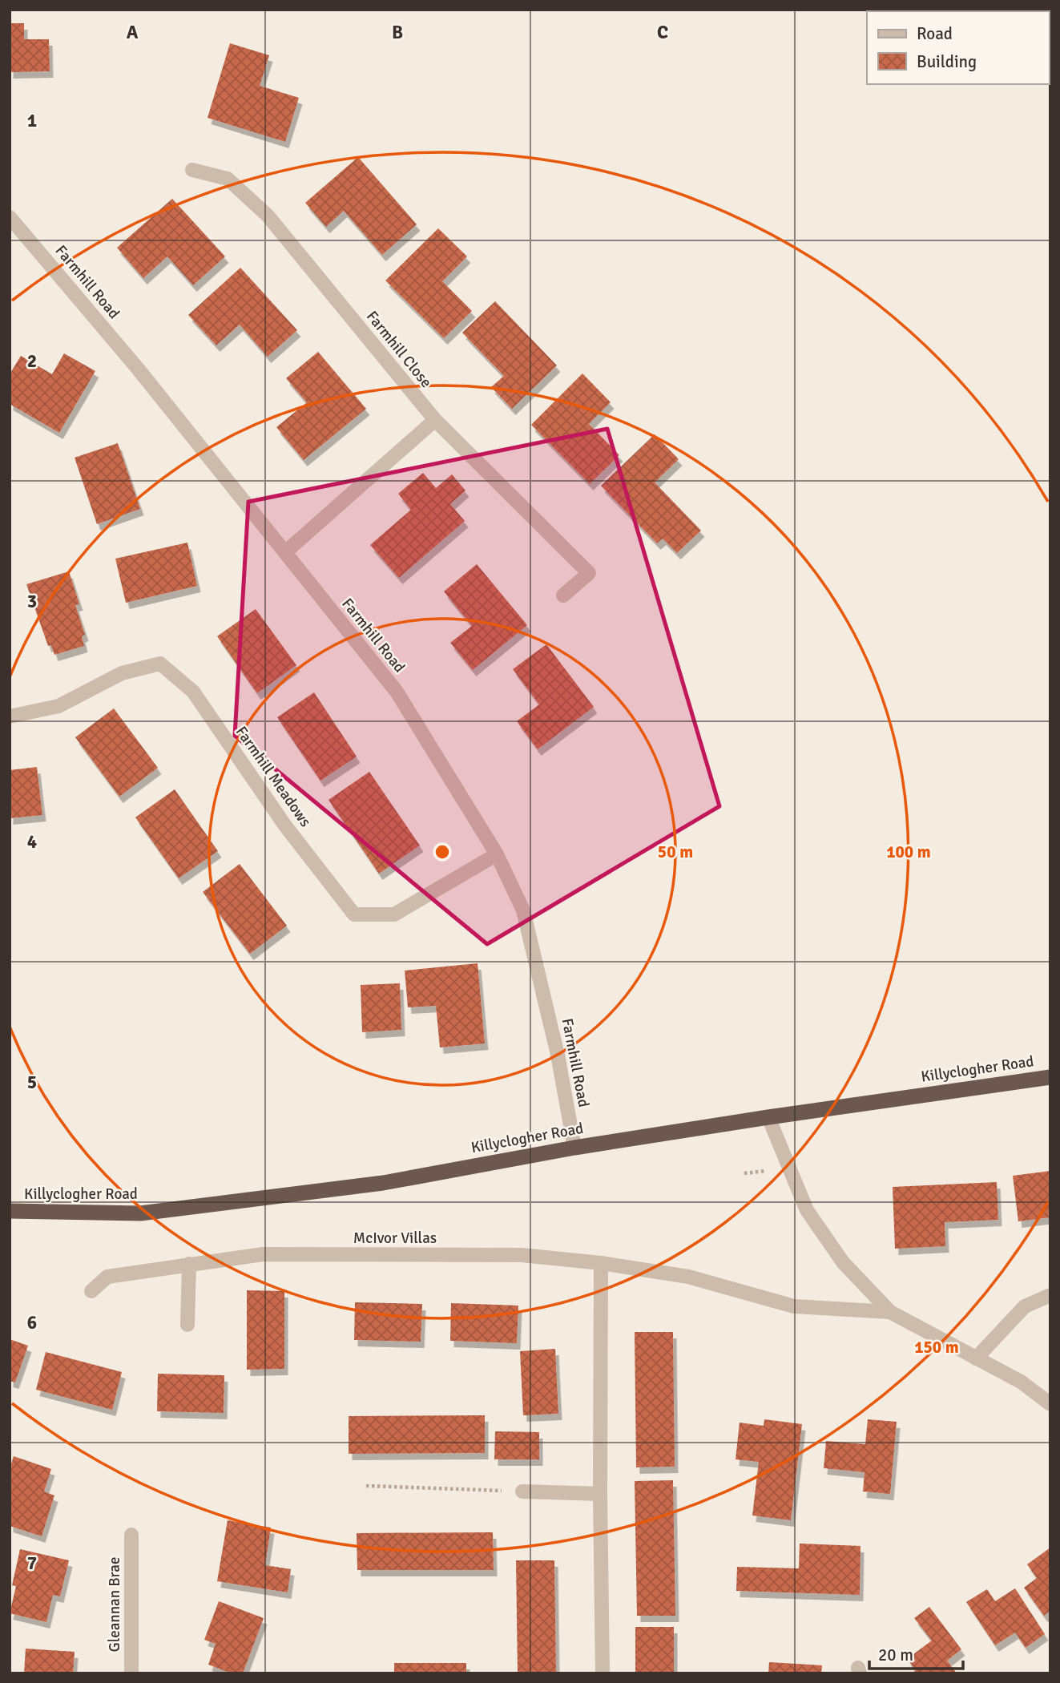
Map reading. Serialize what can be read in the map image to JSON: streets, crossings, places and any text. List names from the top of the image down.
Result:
{
  "streets": {
    "highway": ["Killyclogher Road"],
    "street": [
      "Farmhill Road",
      "Farmhill Close",
      "Farmhill Meadows",
      "McIvor Villas",
      "Gleannan Brae"
    ]
  },
  "crossings": [
    ["Farmhill Road", "Farmhill Meadows"],
    ["Farmhill Road", "Killyclogher Road"]
  ],
  "legend": ["Road", "Building"],
  "scale_bar": "20 m",
  "grid": {
    "columns": ["A", "B", "C"],
    "rows": [
      "1",
      "2",
      "3",
      "4",
      "5",
      "6",
      "7"
    ]
  },
  "rings": ["50 m", "100 m", "150 m"]
}
